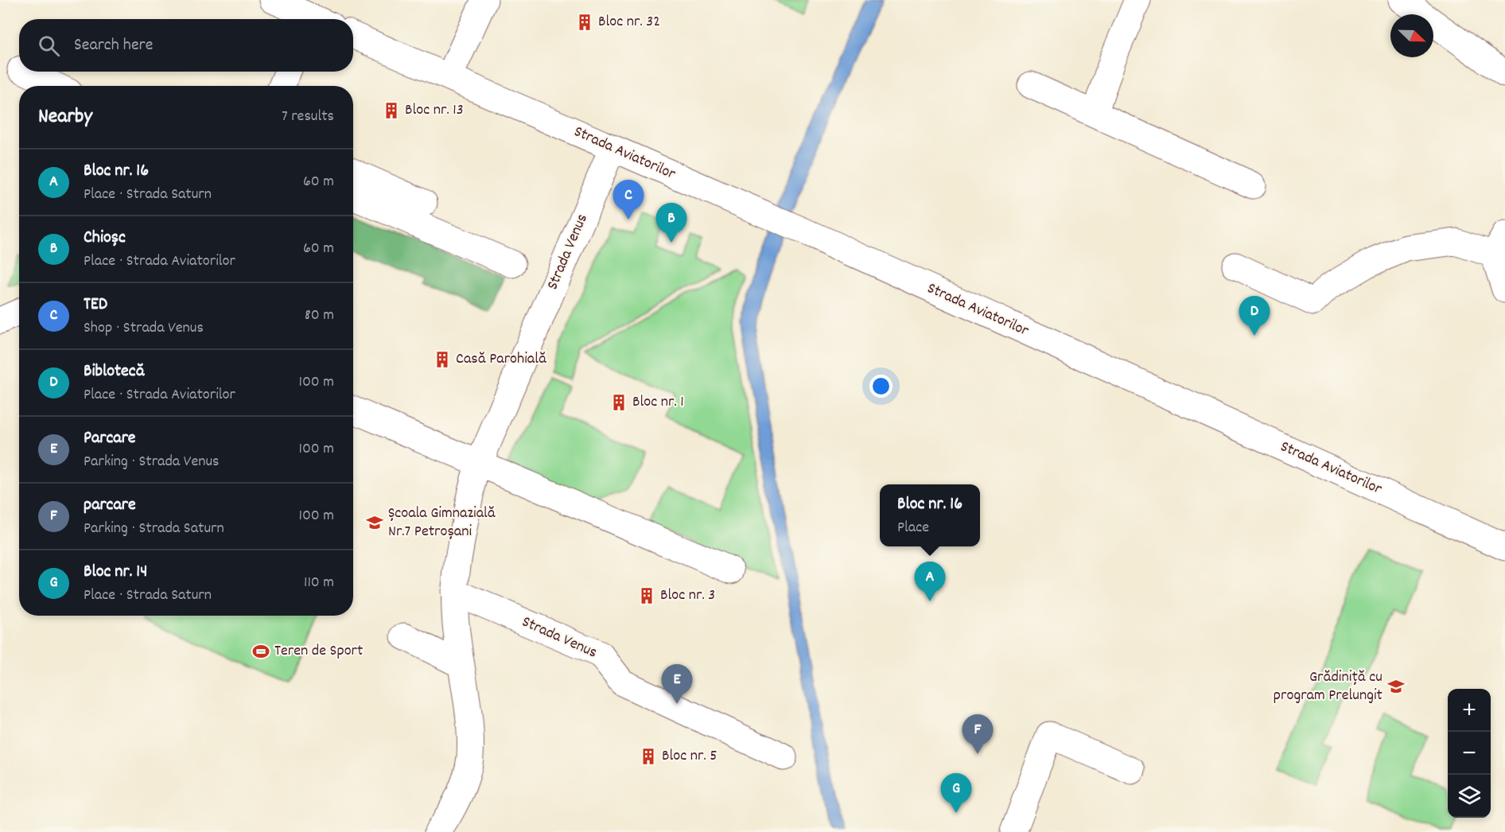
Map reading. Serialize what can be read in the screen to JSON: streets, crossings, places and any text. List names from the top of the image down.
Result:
{
  "streets": {
    "street": ["Strada Aviatorilor", "Strada Venus"]
  },
  "crossings": [
    ["Strada Aviatorilor", "Strada Venus"]
  ],
  "places": {
    "building": [
      "Bloc nr. 32",
      "Bloc nr. 13",
      "Casă Parohială",
      "Bloc nr. 1",
      "Bloc nr. 3",
      "Bloc nr. 5"
    ],
    "school or university": ["Școala Gimnazială Nr.7 Petroșani", "Grădiniță cu program Prelungit"],
    "sports": ["Teren de Sport"]
  },
  "north": "bottom right",
  "page": {
    "search": "Search here",
    "heading": ["Nearby", "7 results"],
    "list": [
      {
        "mark": "A",
        "name": "Bloc nr. 16",
        "note": "Place · Strada Saturn",
        "value": "60 m"
      },
      {
        "mark": "B",
        "name": "Chioșc",
        "note": "Place · Strada Aviatorilor",
        "value": "60 m"
      },
      {
        "mark": "C",
        "name": "TED",
        "note": "Shop · Strada Venus",
        "value": "80 m"
      },
      {
        "mark": "D",
        "name": "Biblotecă",
        "note": "Place · Strada Aviatorilor",
        "value": "100 m"
      },
      {
        "mark": "E",
        "name": "Parcare",
        "note": "Parking · Strada Venus",
        "value": "100 m"
      },
      {
        "mark": "F",
        "name": "parcare",
        "note": "Parking · Strada Saturn",
        "value": "100 m"
      },
      {
        "mark": "G",
        "name": "Bloc nr. 14",
        "note": "Place · Strada Saturn",
        "value": "110 m"
      }
    ],
    "pins": [
      "C",
      "B",
      "D",
      "A",
      "E",
      "F",
      "G"
    ],
    "popup": ["Bloc nr. 16", "Place"],
    "map_buttons": ["+", "−"]
  }
}
